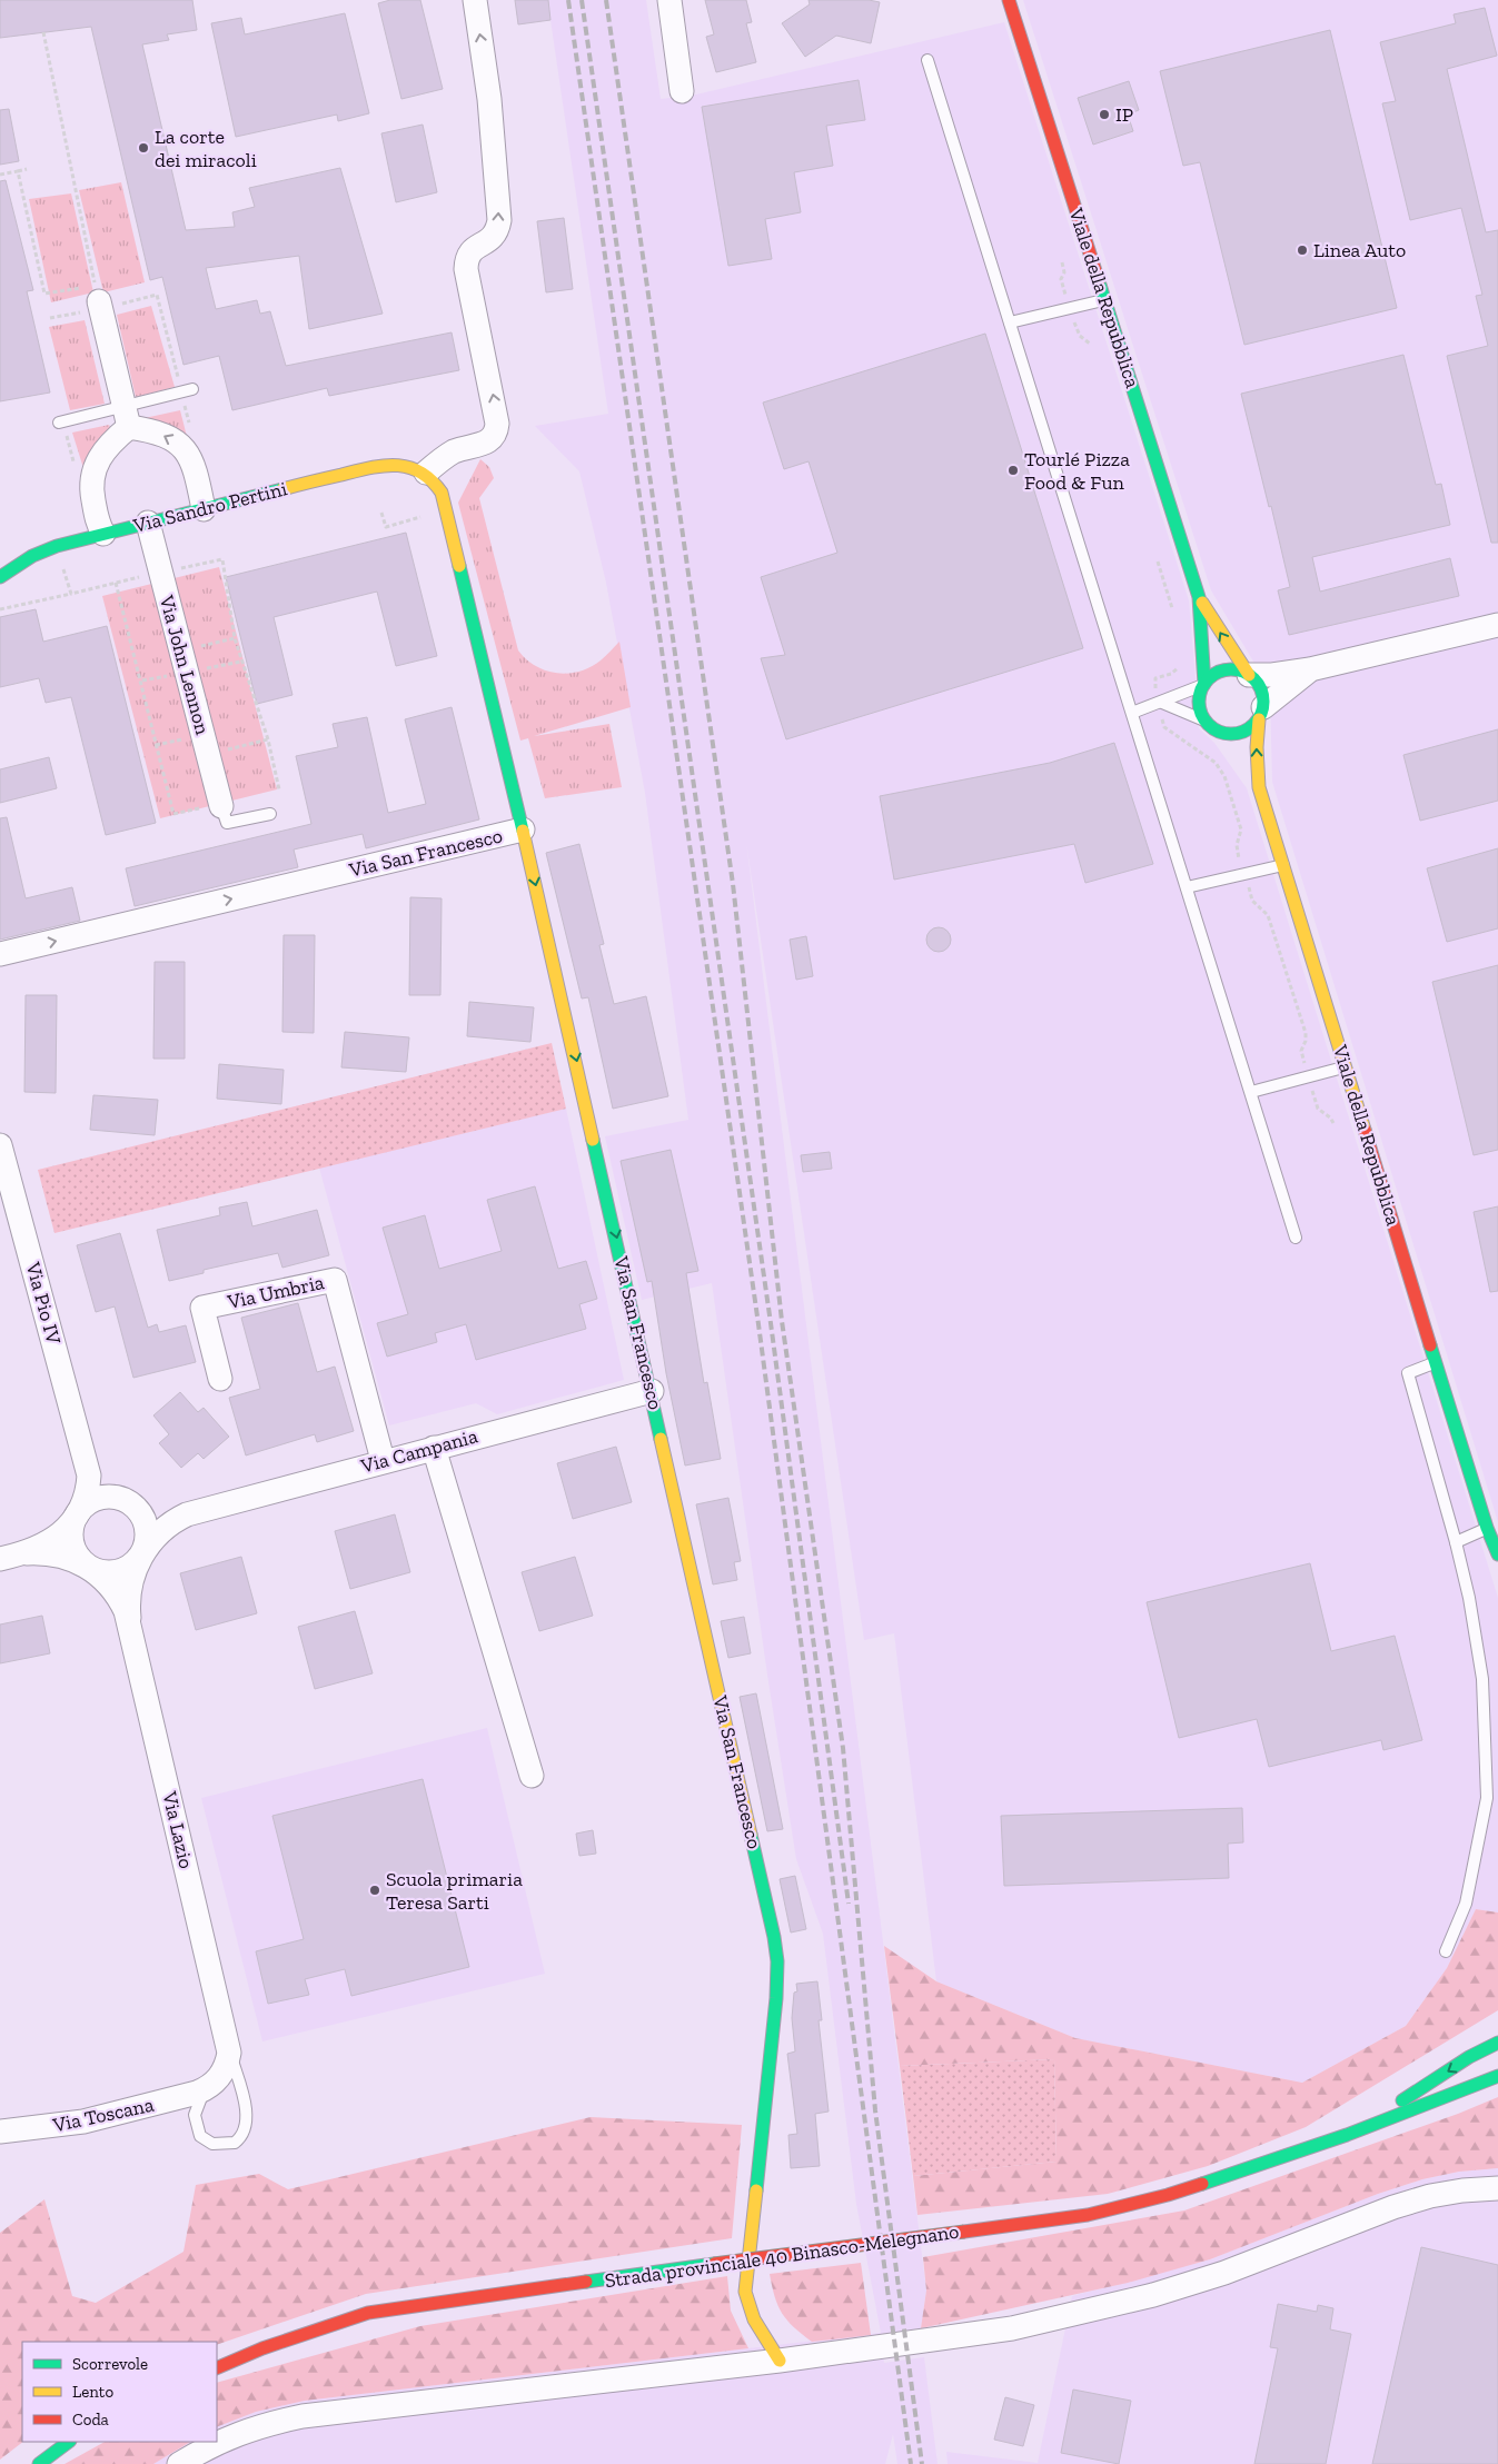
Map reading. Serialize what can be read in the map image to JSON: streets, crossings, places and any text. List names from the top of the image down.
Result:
{
  "streets": {
    "street": [
      "Viale della Repubblica",
      "Via Sandro Pertini",
      "Via John Lennon",
      "Via San Francesco",
      "Via Umbria",
      "Via Pio IV",
      "Via Campania",
      "Via Lazio",
      "Via Toscana",
      "Strada provinciale 40 Binasco-Melegnano"
    ]
  },
  "crossings": [
    ["Via Sandro Pertini", "Via John Lennon"],
    ["Via San Francesco", "Via Campania"],
    ["Via Umbria", "Via Campania"],
    ["Via Pio IV", "Via Campania"],
    ["Via Pio IV", "Via Lazio"],
    ["Via Campania", "Via Lazio"],
    ["Via Lazio", "Via Toscana"]
  ],
  "places": [
    "IP",
    "La corte dei miracoli",
    "Linea Auto",
    "Tourlé Pizza Food & Fun",
    "Scuola primaria Teresa Sarti"
  ],
  "legend": ["Scorrevole", "Lento", "Coda"]
}
